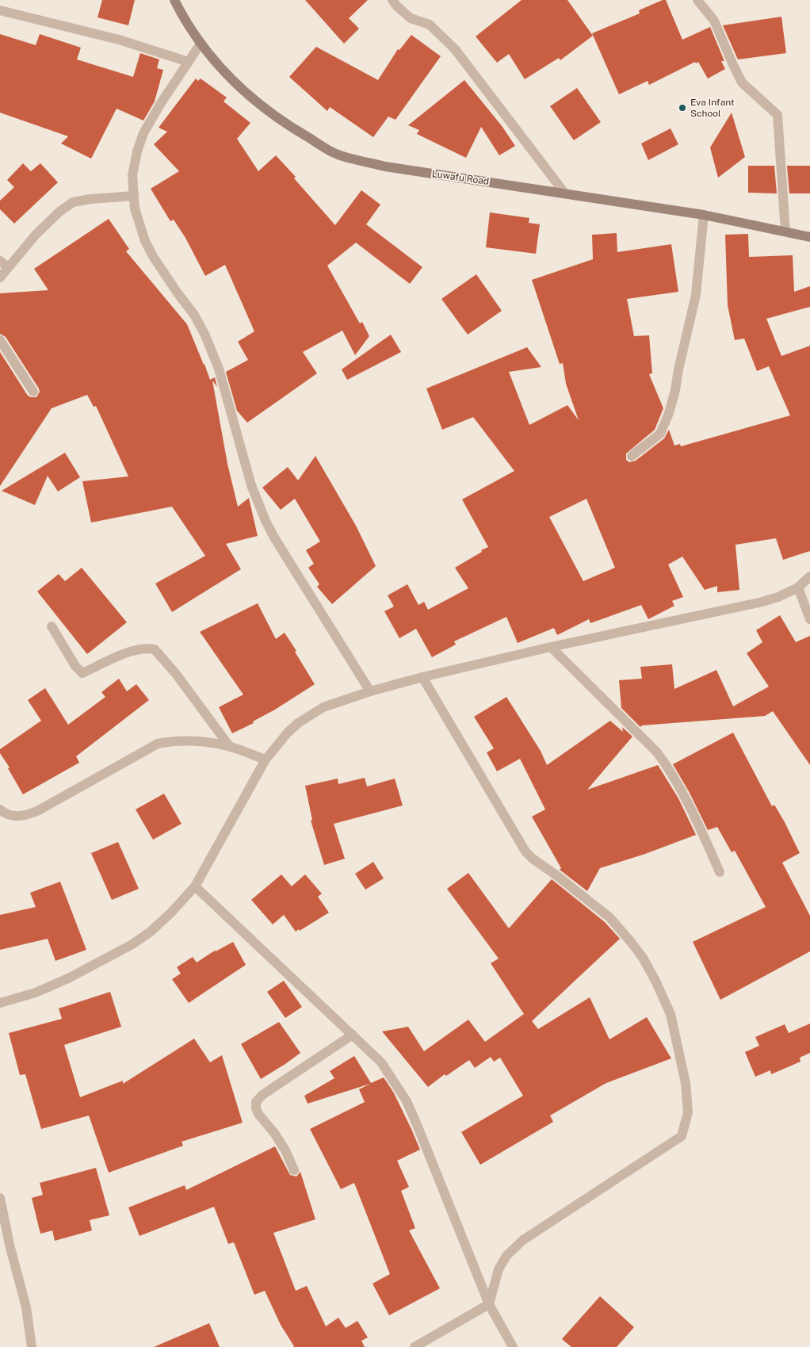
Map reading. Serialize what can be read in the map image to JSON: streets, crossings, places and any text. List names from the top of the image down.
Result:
{
  "streets": {
    "street": ["Luwafu Road"]
  },
  "places": ["Eva Infant School"]
}
